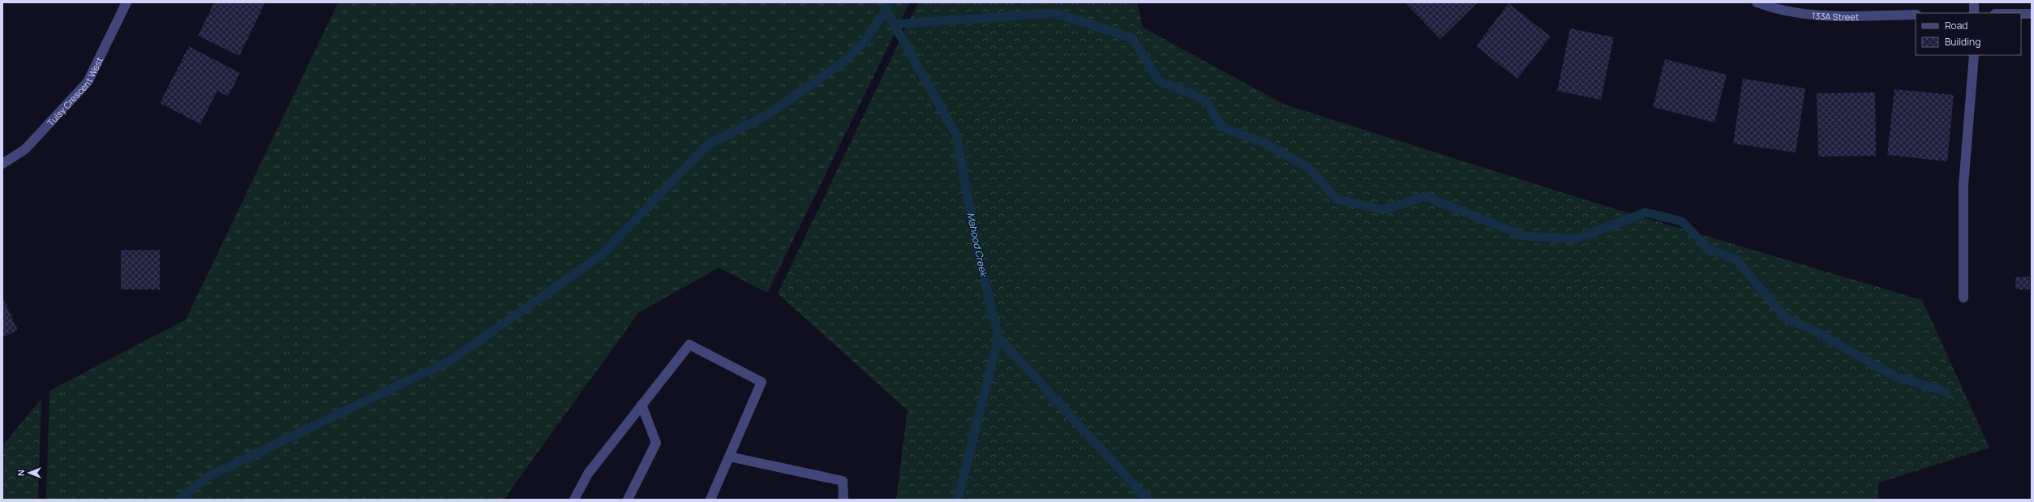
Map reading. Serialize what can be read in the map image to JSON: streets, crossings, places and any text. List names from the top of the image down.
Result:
{
  "streets": {
    "street": ["133A Street", "Tulsy Crescent West"]
  },
  "water": ["Mahood Creek"],
  "legend": ["Road", "Building"],
  "north": "left"
}
